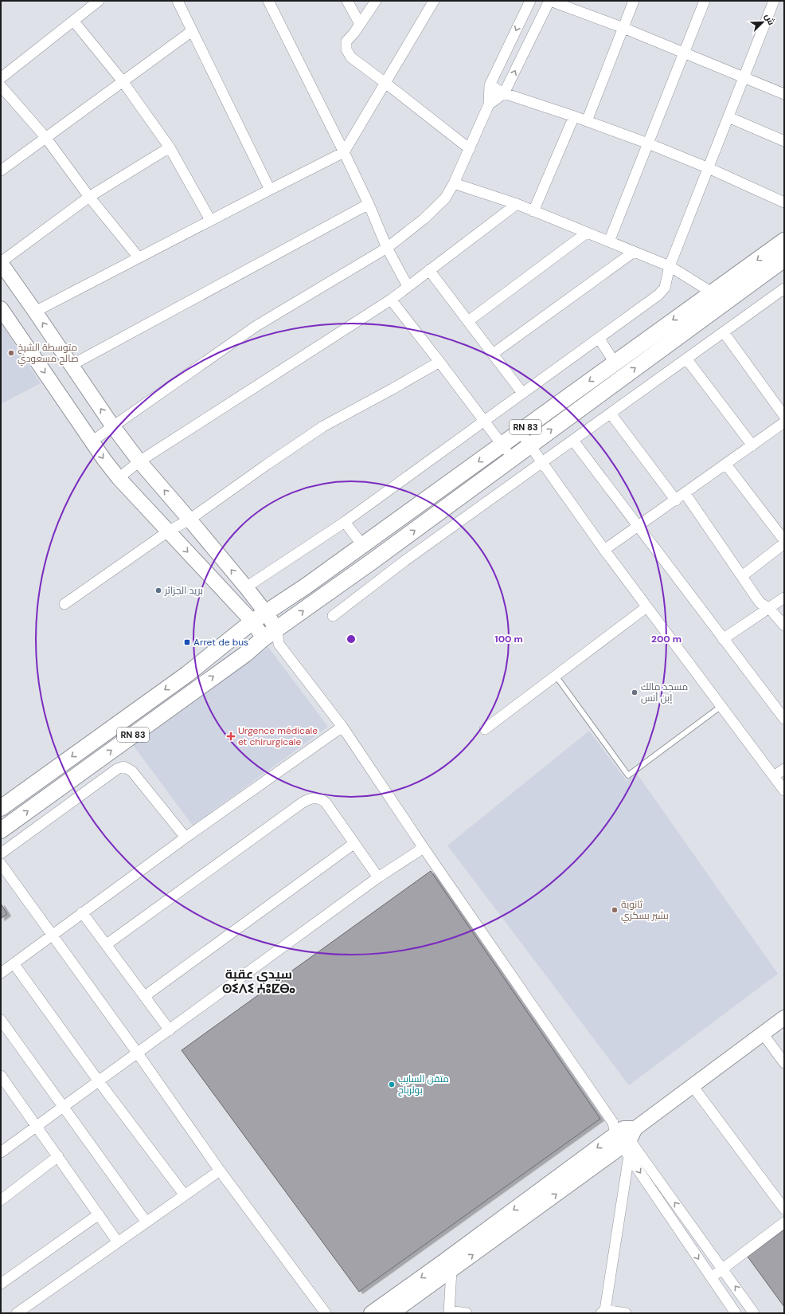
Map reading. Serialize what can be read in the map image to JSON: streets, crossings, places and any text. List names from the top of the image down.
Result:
{
  "streets": {
    "main road": ["RN 83"]
  },
  "districts": ["سيدي عقبة ⵙⵉⴷⵉ ⵄⵓⵇⴱⴰ"],
  "places": {
    "other": [
      "متوسطة الشيخ صالح مسعودي",
      "بريد الجزائر",
      "مسجد مالك إبن أنس",
      "ثانوية بشير بسكري",
      "متقن السايب بولرباح"
    ],
    "transit": ["Arret de bus"],
    "health": ["Urgence médicale et chirurgicale"]
  },
  "north": "top right",
  "rings": ["100 m", "200 m"]
}
